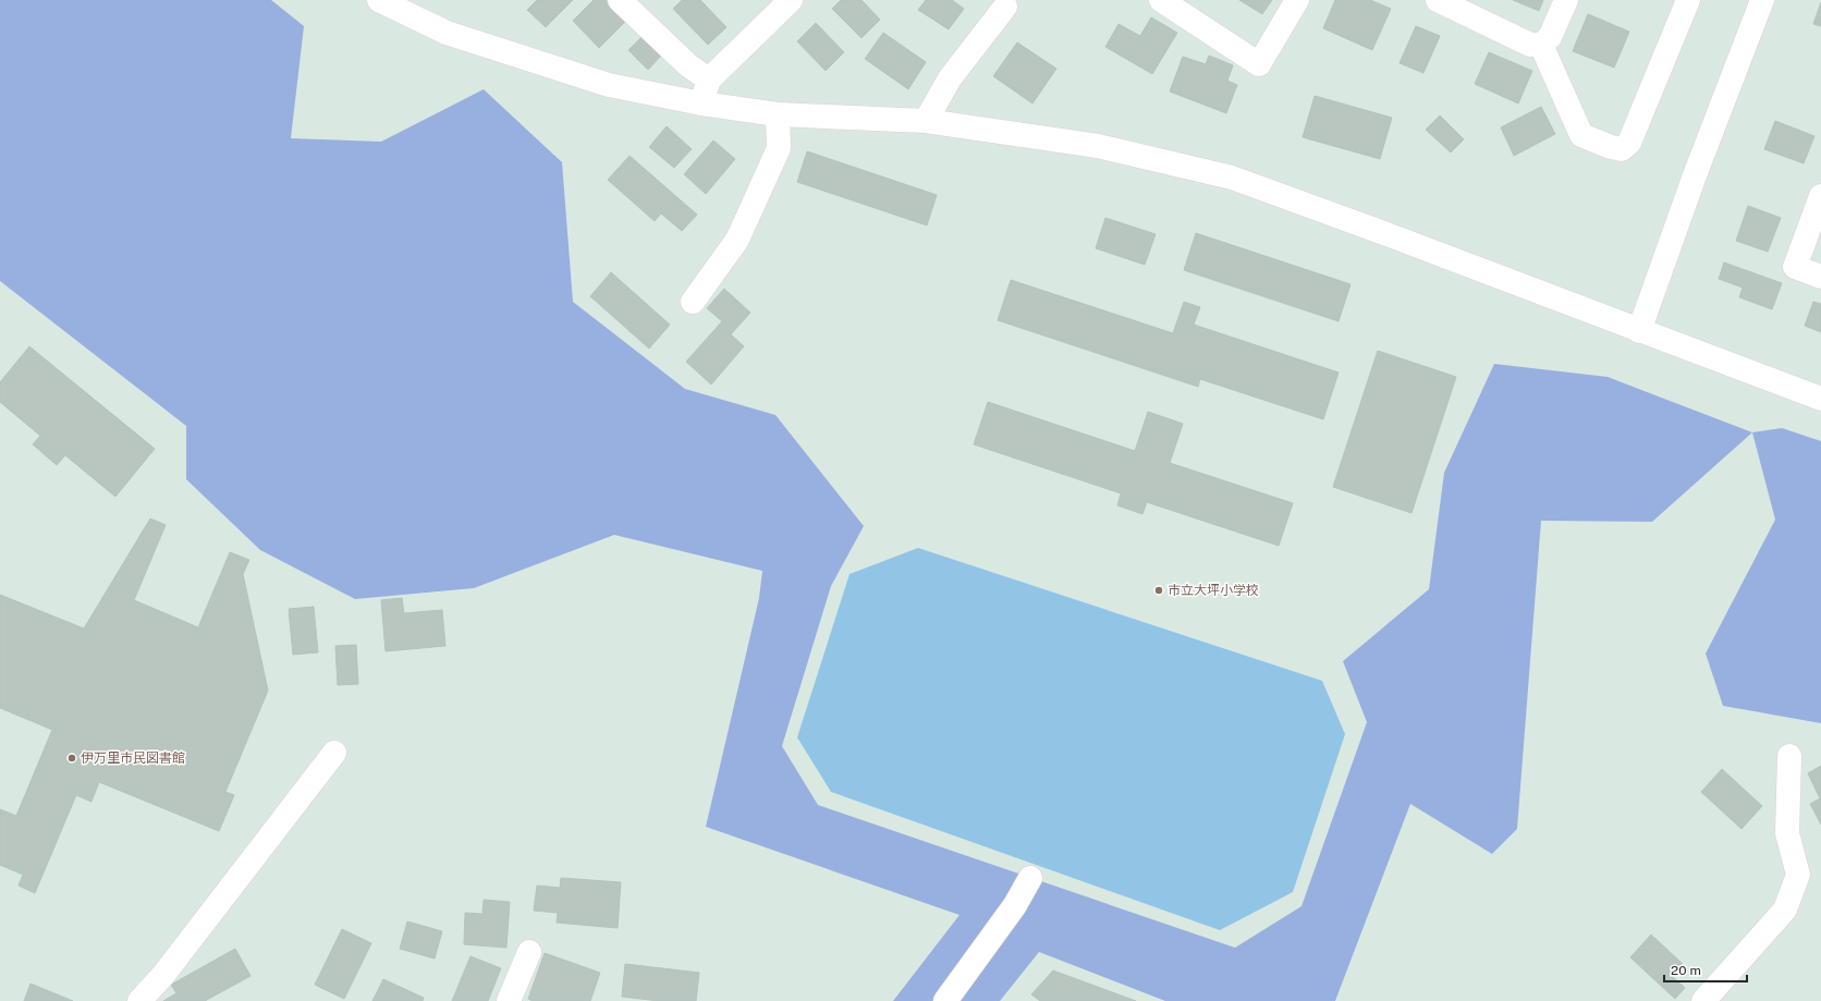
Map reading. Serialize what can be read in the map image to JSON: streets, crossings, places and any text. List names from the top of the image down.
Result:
{
  "places": ["市立大坪小学校", "伊万里市民図書館"],
  "scale_bar": "20 m"
}
